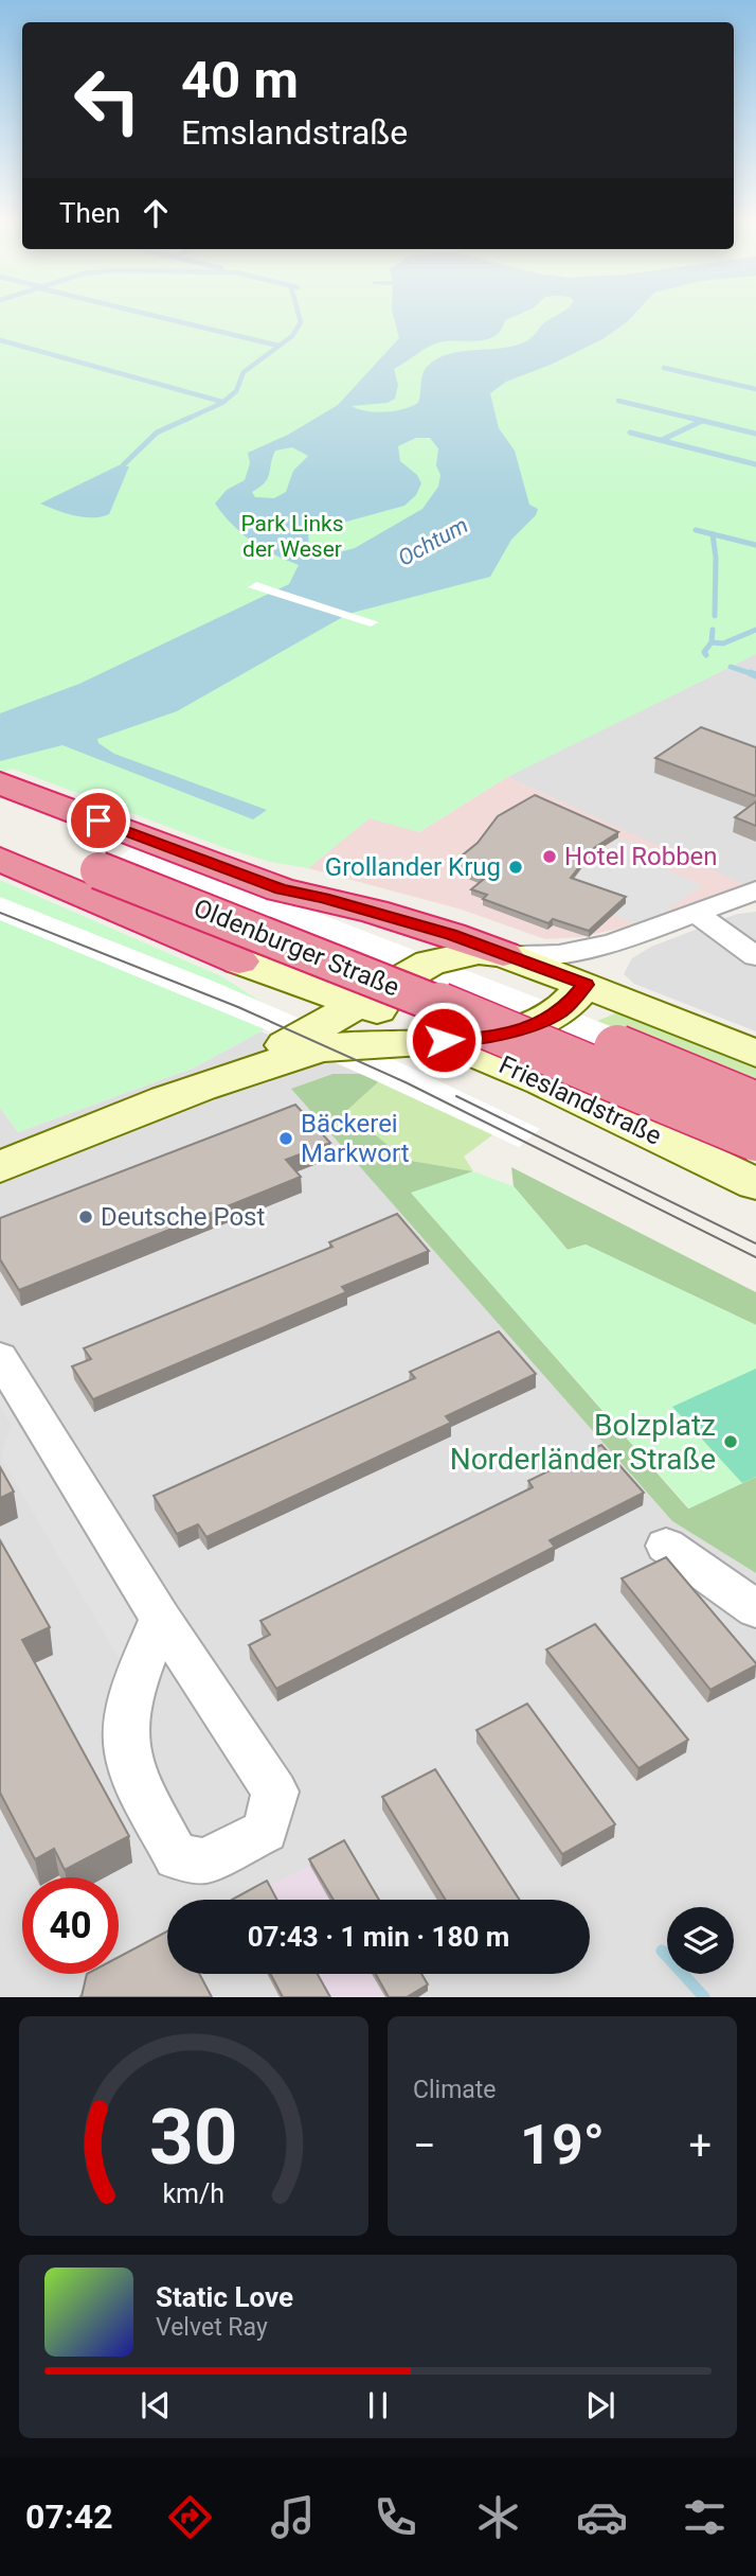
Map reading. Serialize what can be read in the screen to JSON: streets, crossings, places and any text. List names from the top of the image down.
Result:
{
  "streets": {
    "highway": ["Oldenburger Straße"],
    "street": ["Frieslandstraße"]
  },
  "water": ["Ochtum"],
  "parks": ["Park Links der Weser"],
  "places": [
    "Hotel Robben",
    "Grollander Krug",
    "Bäckerei Markwort",
    "Deutsche Post",
    "Bolzplatz Norderländer Straße"
  ],
  "page": {
    "turn": ["40 m", "Emslandstraße"],
    "then": "Then",
    "limit": "40",
    "trip": "07:43 · 1 min · 180 m",
    "tile": "Climate",
    "heat": ["−", "19°", "+"],
    "song": ["Static Love", "Velvet Ray"],
    "tabs": "07:42",
    "gauge": ["30", "km/h"]
  }
}
